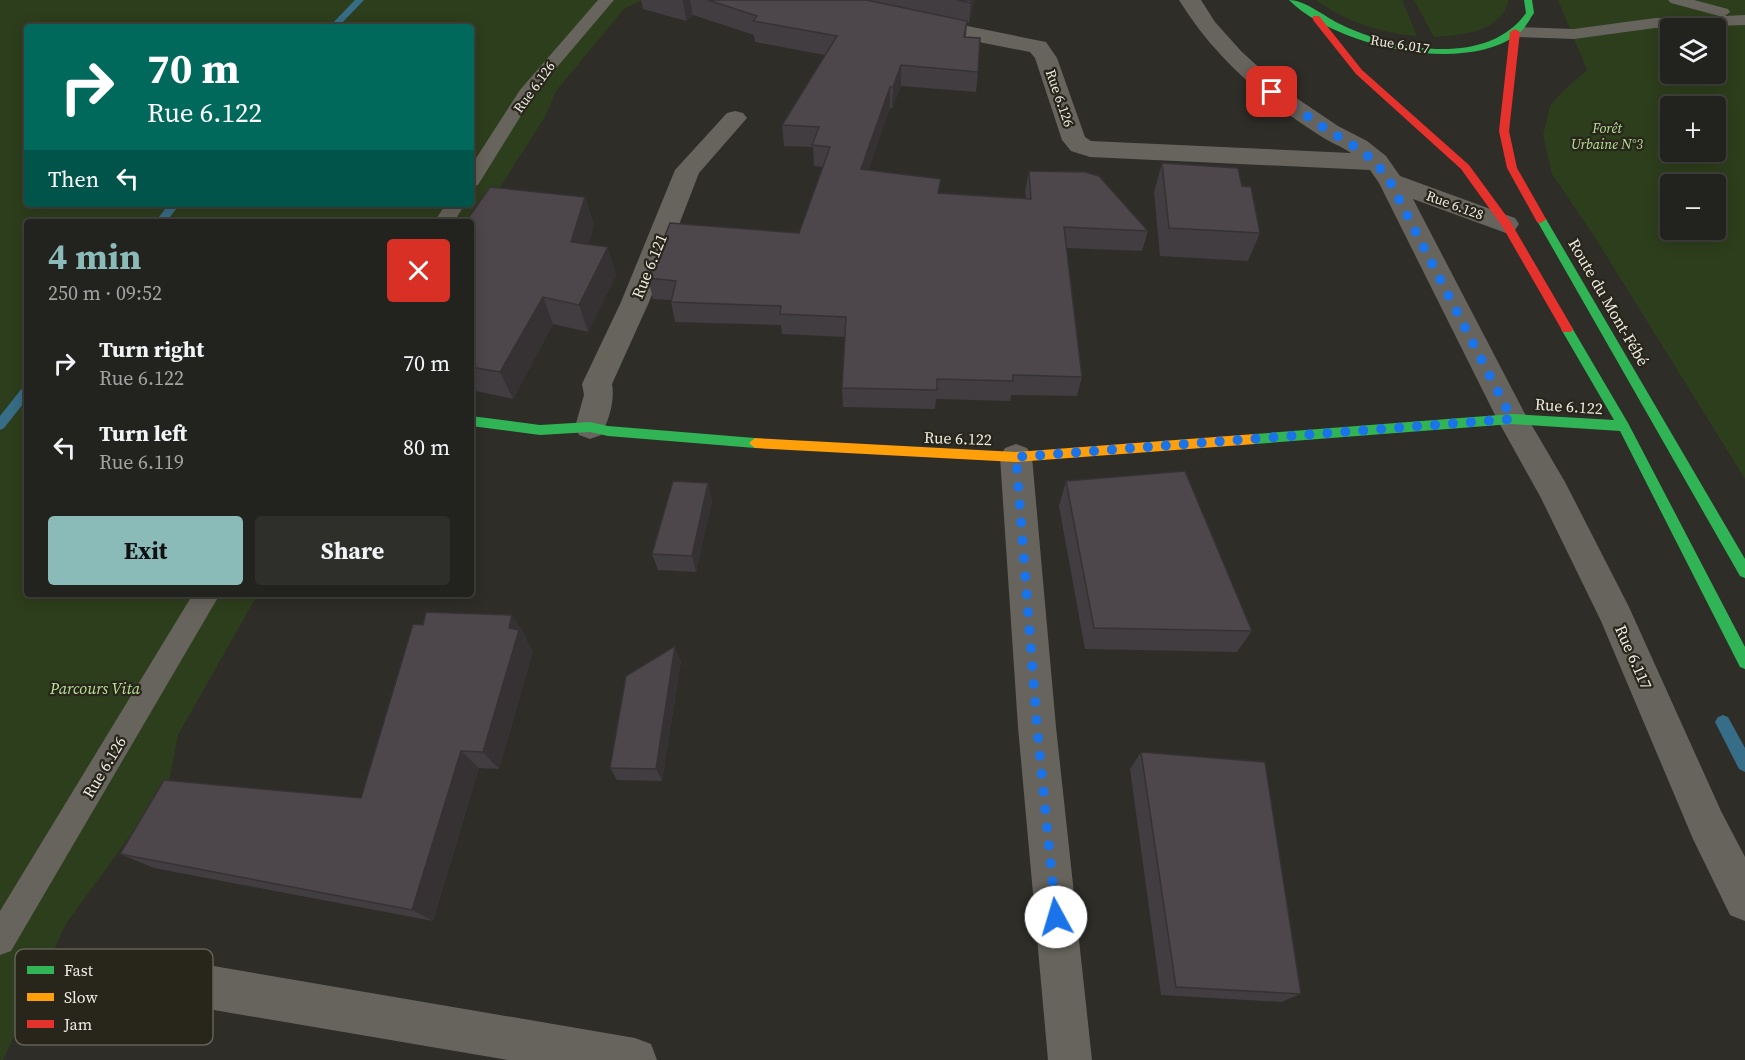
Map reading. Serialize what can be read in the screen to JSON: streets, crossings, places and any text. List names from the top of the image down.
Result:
{
  "streets": {
    "street": [
      "Rue 6.017",
      "Rue 6.126",
      "Rue 6.128",
      "Rue 6.121",
      "Route du Mont-Fébé",
      "Rue 6.122",
      "Rue 6.117"
    ]
  },
  "crossings": [
    ["Rue 6.017", "Route du Mont-Fébé"],
    ["Rue 6.126", "Rue 6.128"],
    ["Rue 6.126", "Rue 6.117"],
    ["Rue 6.128", "Rue 6.117"],
    ["Rue 6.121", "Rue 6.122"],
    ["Rue 6.122", "Rue 6.117"]
  ],
  "parks": ["Forêt Urbaine N°3", "Parcours Vita"],
  "legend": ["Fast", "Slow", "Jam"],
  "page": {
    "map_buttons": ["+", "−"],
    "turn": ["70 m", "Rue 6.122"],
    "then": "Then",
    "heading": ["4 min", "250 m · 09:52"],
    "list": [
      {
        "name": "Turn right",
        "note": "Rue 6.122",
        "value": "70 m"
      },
      {
        "name": "Turn left",
        "note": "Rue 6.119",
        "value": "80 m"
      }
    ],
    "buttons": ["Exit", "Share"]
  }
}
